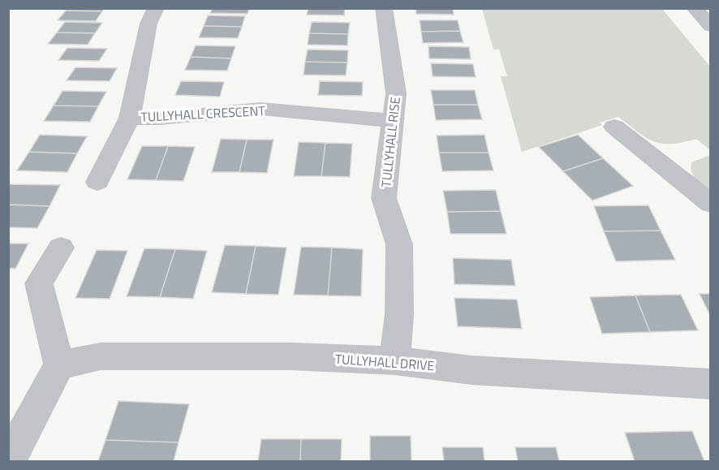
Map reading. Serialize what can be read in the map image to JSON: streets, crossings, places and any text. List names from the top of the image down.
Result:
{
  "streets": {
    "street": ["TULLYHALL CRESCENT", "TULLYHALL RISE", "TULLYHALL DRIVE"]
  },
  "crossings": [
    ["TULLYHALL CRESCENT", "TULLYHALL RISE"],
    ["TULLYHALL RISE", "TULLYHALL DRIVE"]
  ]
}
